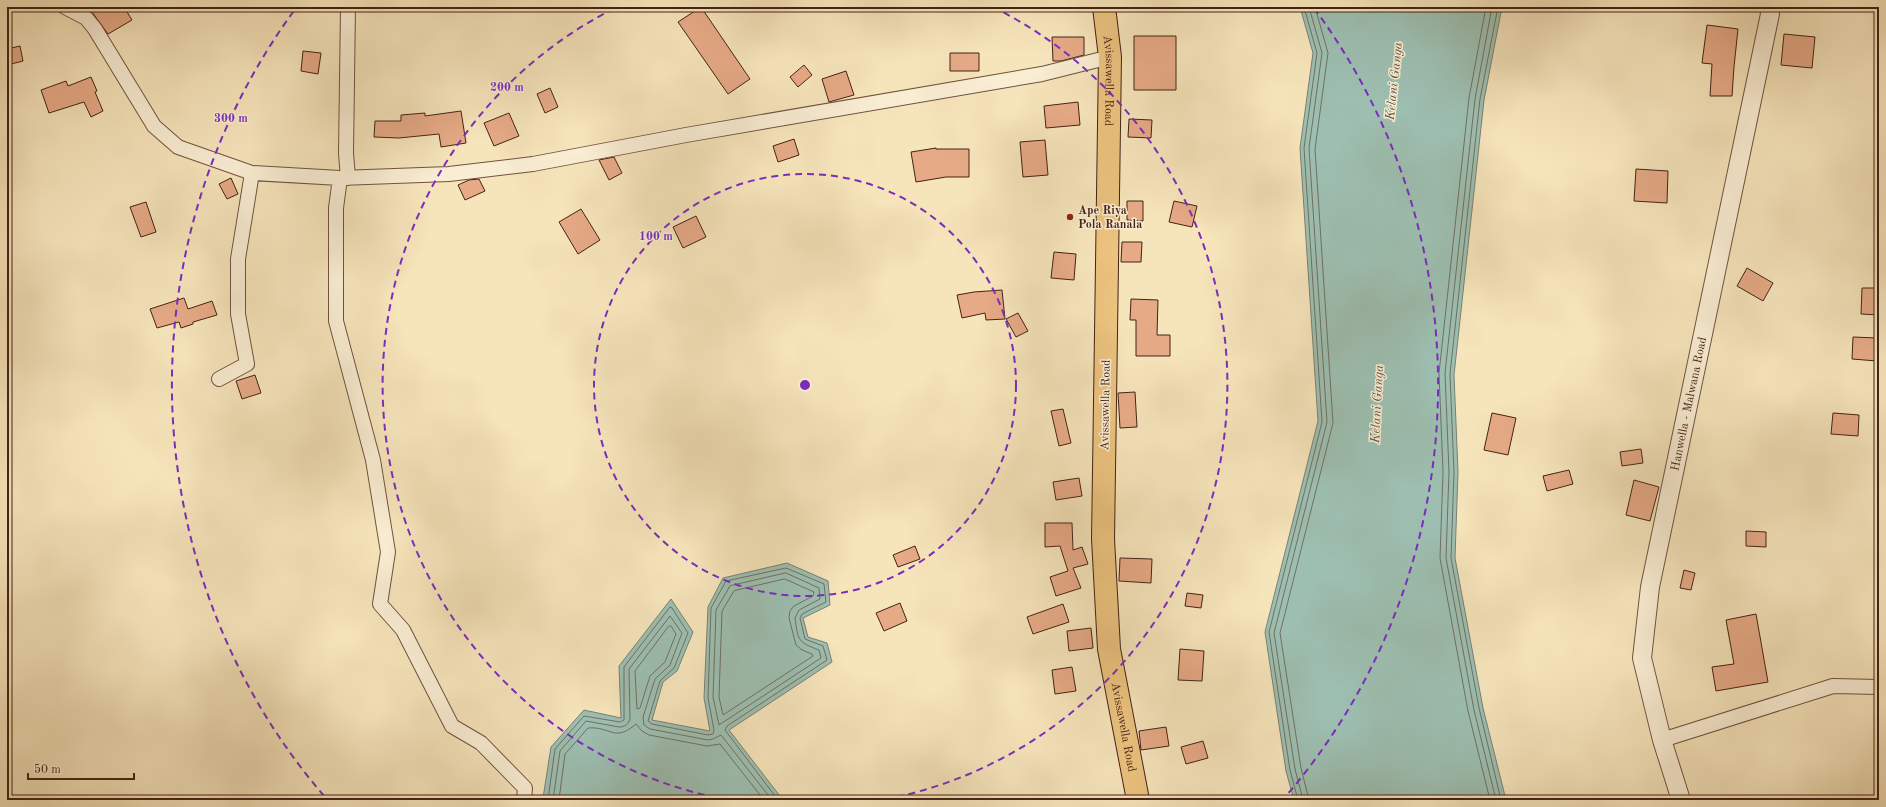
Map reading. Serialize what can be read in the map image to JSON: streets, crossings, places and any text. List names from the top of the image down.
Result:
{
  "streets": {
    "main road": ["Avissawella Road"],
    "street": ["Hanwella - Malwana Road"]
  },
  "water": ["Kelani Ganga"],
  "places": ["Ape Riya Pola Ranala"],
  "scale_bar": "50 m",
  "rings": ["200 m", "300 m", "100 m"]
}
